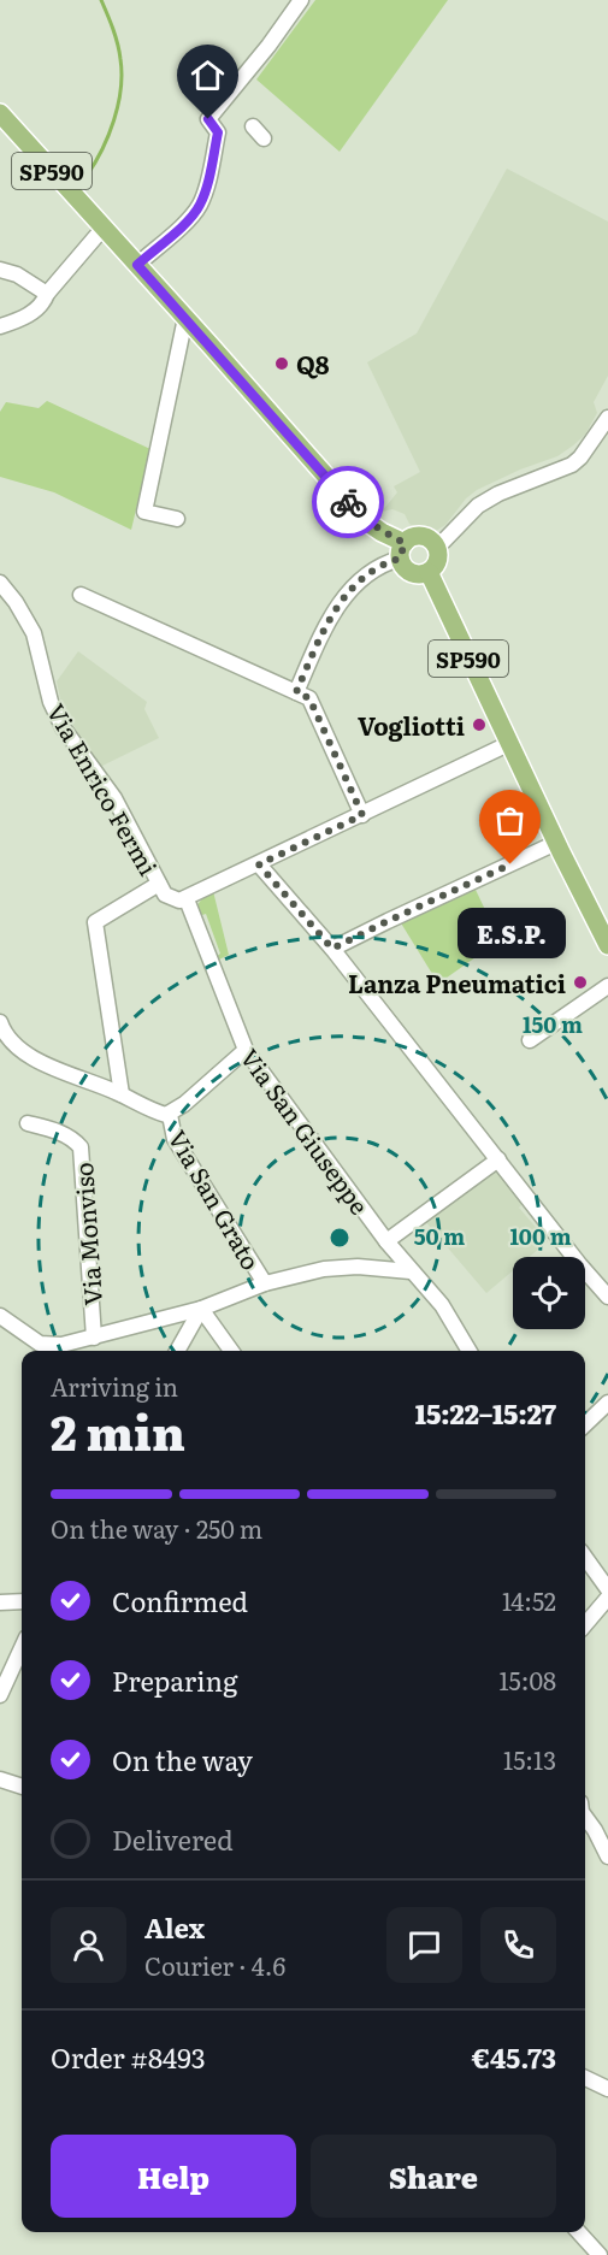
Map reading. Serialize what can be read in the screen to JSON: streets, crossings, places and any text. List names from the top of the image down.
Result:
{
  "streets": {
    "main road": ["SP590"],
    "street": [
      "Via Enrico Fermi",
      "Via San Giuseppe",
      "Via San Grato",
      "Via Monviso"
    ]
  },
  "crossings": [
    ["Via Enrico Fermi", "Via San Giuseppe"]
  ],
  "places": [
    "Q8",
    "Vogliotti",
    "E.S.P.",
    "Lanza Pneumatici"
  ],
  "page": {
    "bubble": "E.S.P.",
    "heading": ["2 min", "Arriving in", "15:22–15:27"],
    "panel": [
      "Alex",
      "Courier · 4.6",
      "Order #8493",
      "€45.73"
    ],
    "bar": "On the way · 250 m",
    "list": [
      ["Confirmed", "14:52"],
      ["Preparing", "15:08"],
      ["On the way", "15:13"],
      "Delivered"
    ],
    "buttons": ["Help", "Share"]
  },
  "rings": ["150 m", "50 m", "100 m"]
}
